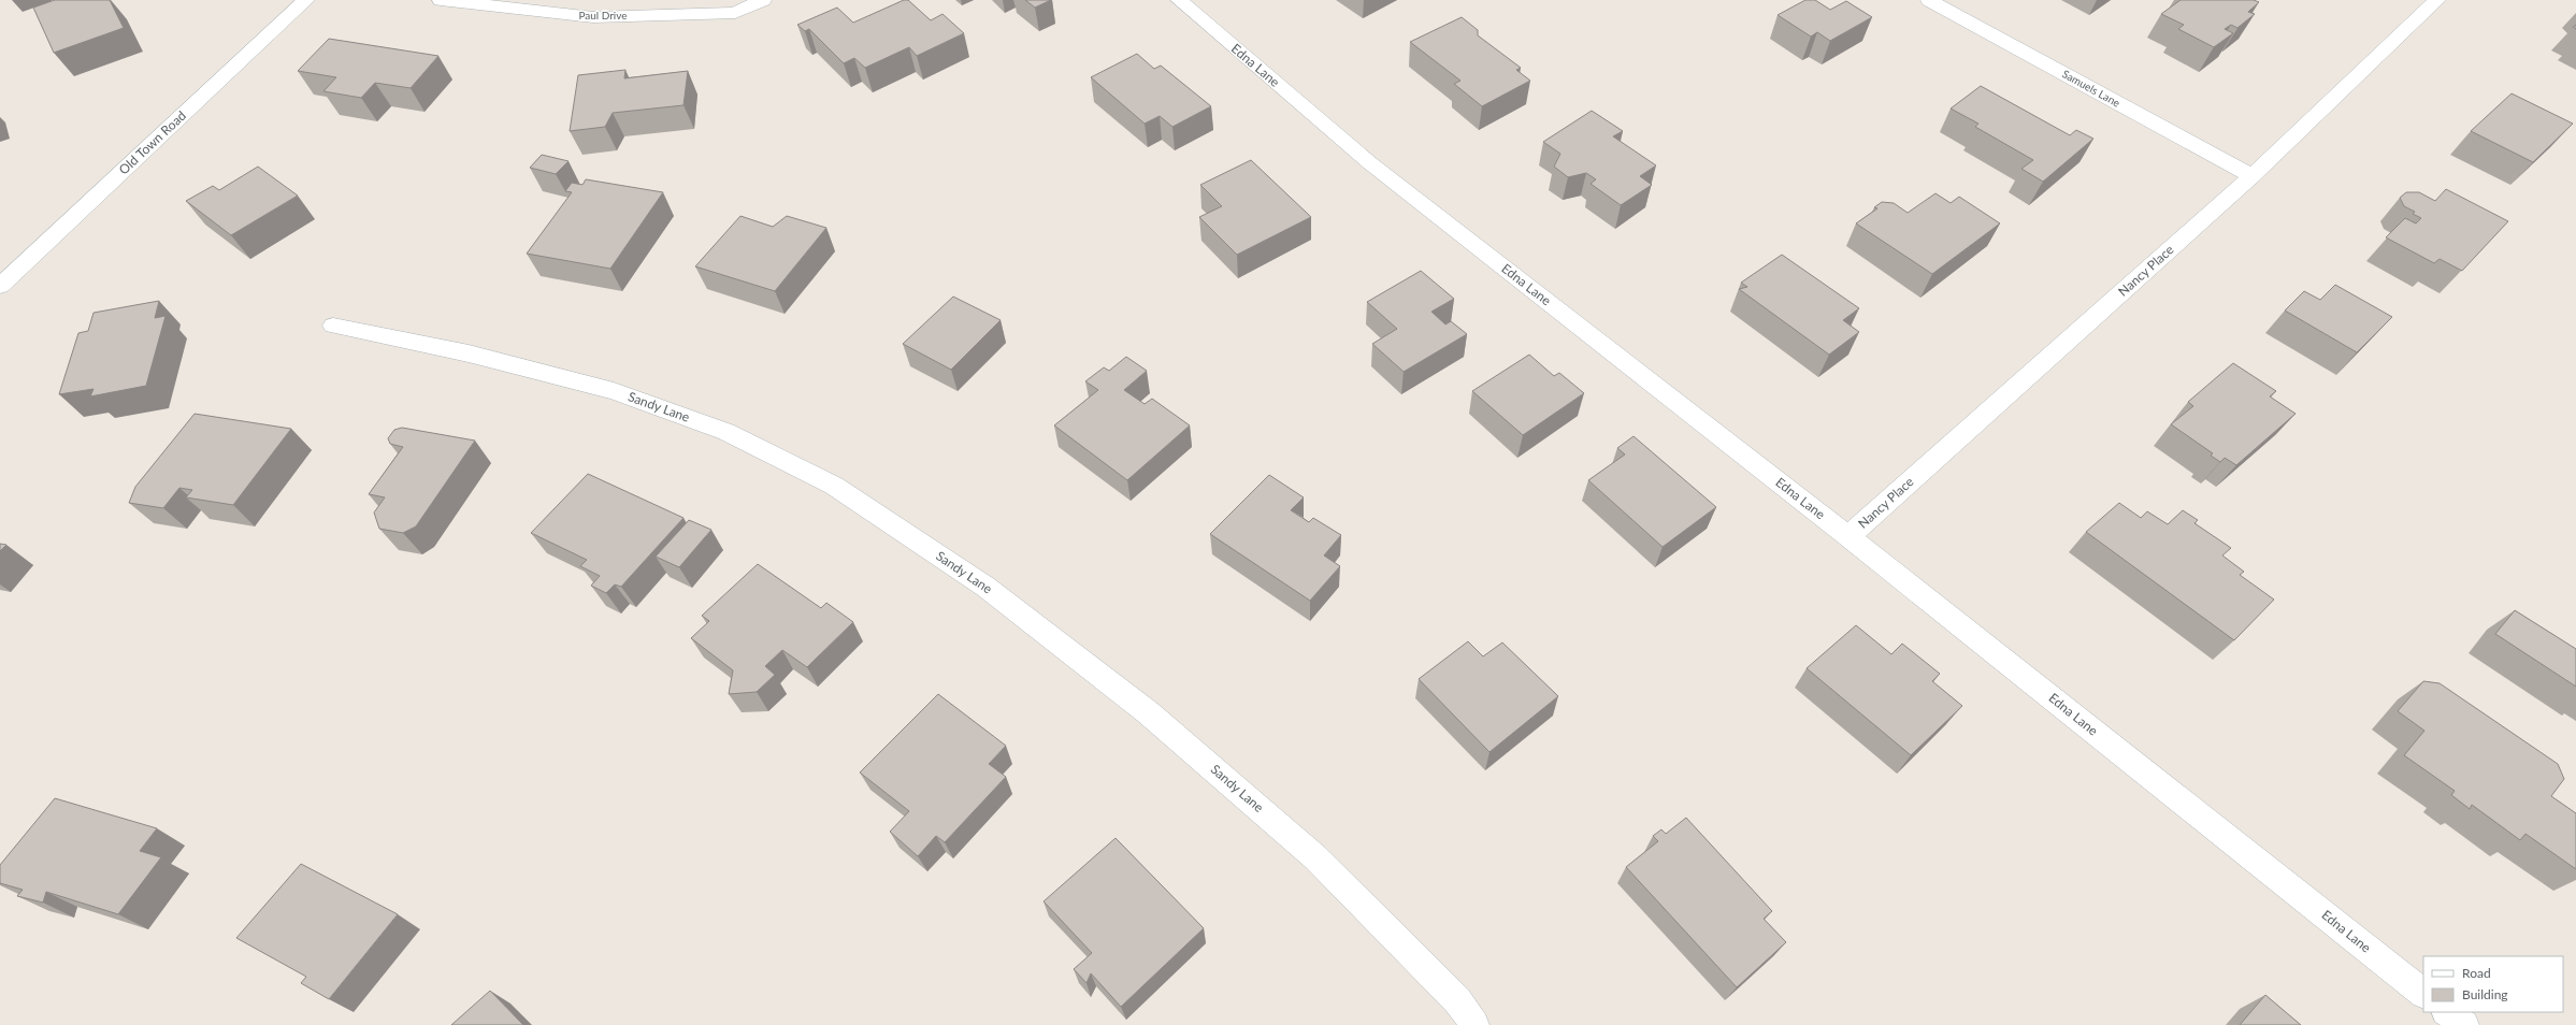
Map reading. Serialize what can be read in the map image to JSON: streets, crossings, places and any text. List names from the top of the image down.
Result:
{
  "streets": {
    "street": [
      "Paul Drive",
      "Edna Lane",
      "Samuels Lane",
      "Old Town Road",
      "Nancy Place",
      "Sandy Lane"
    ]
  },
  "crossings": [
    ["Edna Lane", "Nancy Place"],
    ["Samuels Lane", "Nancy Place"]
  ],
  "legend": ["Road", "Building"]
}
